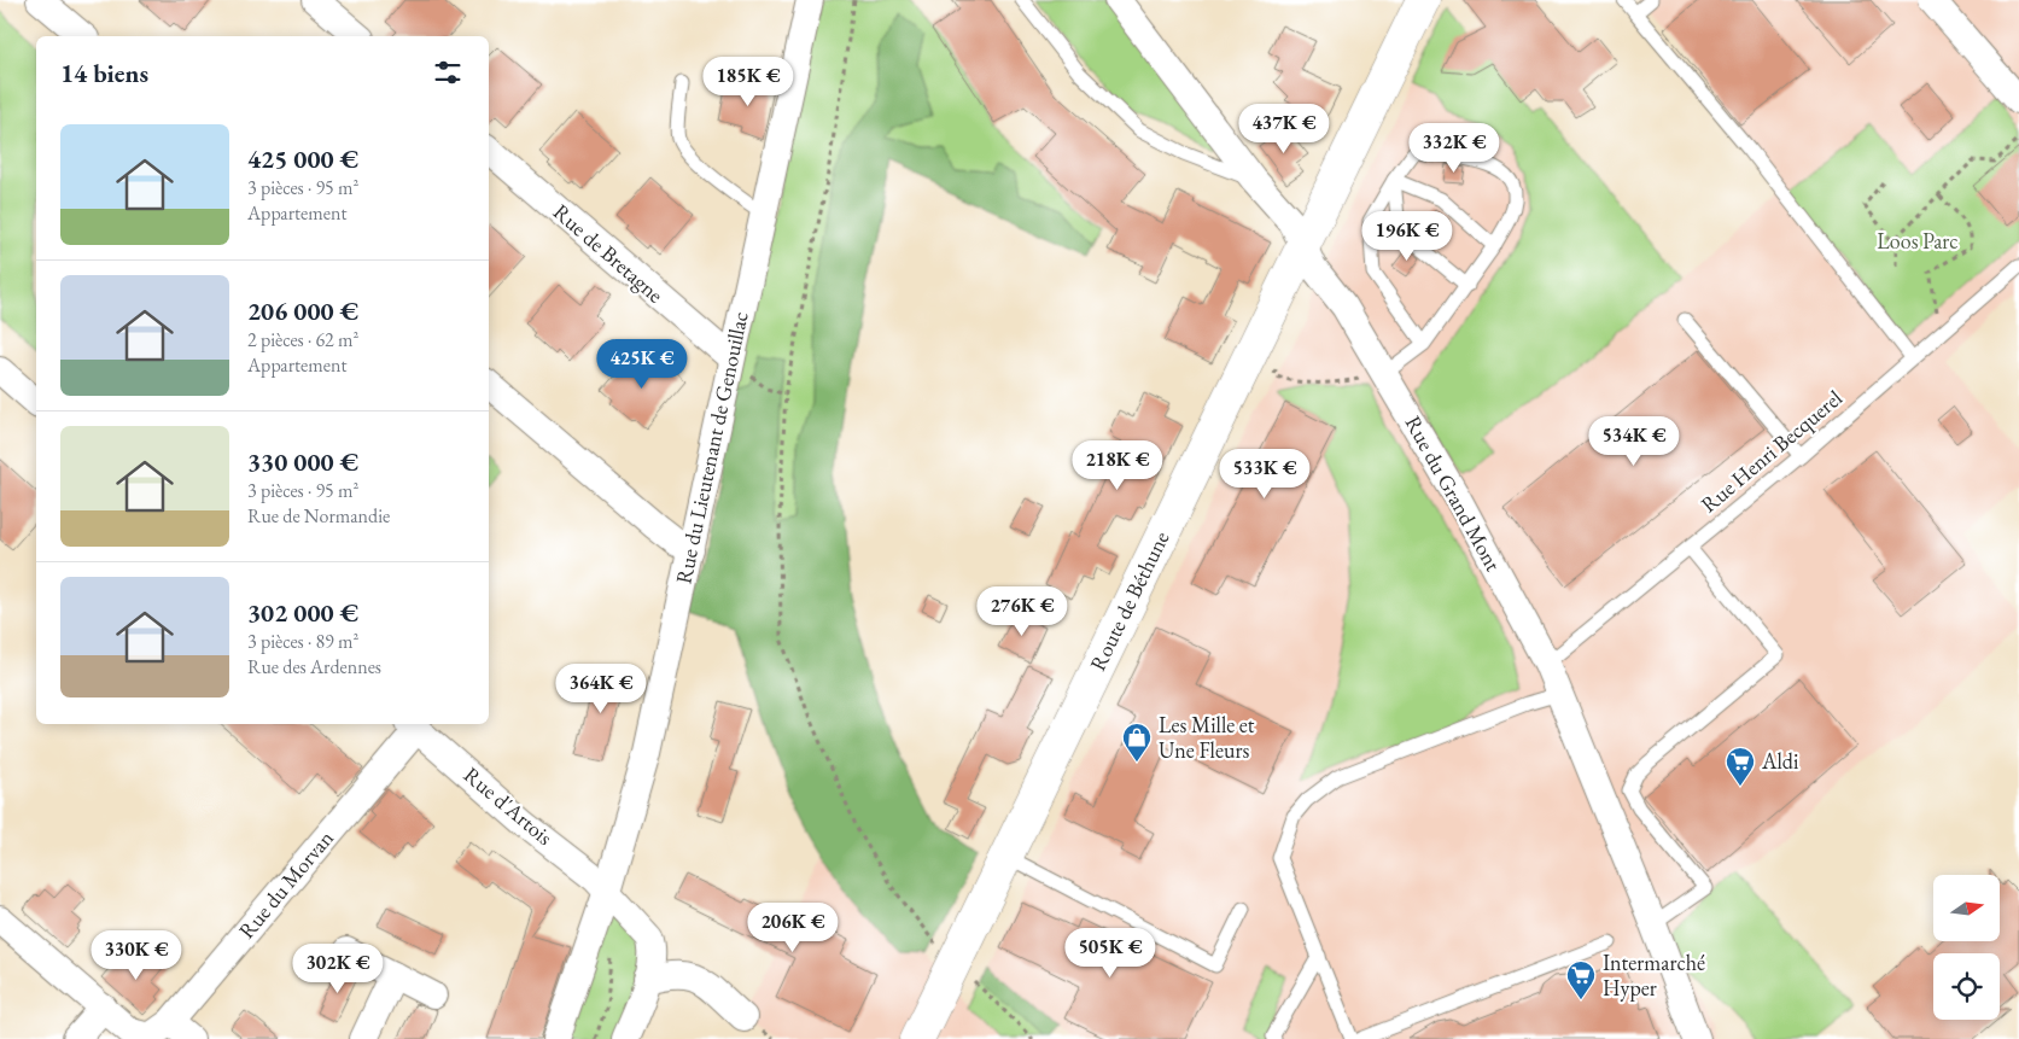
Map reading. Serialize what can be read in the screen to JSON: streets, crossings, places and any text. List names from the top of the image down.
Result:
{
  "streets": {
    "main road": ["Route de Béthune"],
    "street": [
      "Rue de Bretagne",
      "Rue du Lieutenant de Genouillac",
      "Rue du Grand Mont",
      "Rue d'Artois",
      "Rue du Morvan"
    ],
    "lane": ["Rue Henri Becquerel"]
  },
  "crossings": [
    ["Rue de Bretagne", "Rue du Lieutenant de Genouillac"],
    ["Rue du Lieutenant de Genouillac", "Rue d'Artois"],
    ["Rue Henri Becquerel", "Rue du Grand Mont"],
    ["Rue du Grand Mont", "Route de Béthune"],
    ["Rue d'Artois", "Rue du Morvan"]
  ],
  "parks": ["Loos Parc"],
  "places": {
    "shop": ["Les Mille et Une Fleurs"],
    "supermarket": ["Aldi", "Intermarché Hyper"]
  },
  "north": "right",
  "page": {
    "heading": "14 biens",
    "price": [
      "185K €",
      "437K €",
      "332K €",
      "196K €",
      "425K €",
      "534K €",
      "218K €",
      "533K €",
      "276K €",
      "364K €",
      "206K €",
      "505K €",
      "330K €",
      "302K €"
    ],
    "list": [
      {
        "name": "425 000 €",
        "note": "3 pièces · 95 m² · Appartement"
      },
      {
        "name": "206 000 €",
        "note": "2 pièces · 62 m² · Appartement"
      },
      {
        "name": "330 000 €",
        "note": "3 pièces · 95 m² · Rue de Normandie"
      },
      {
        "name": "302 000 €",
        "note": "3 pièces · 89 m² · Rue des Ardennes"
      }
    ]
  }
}
